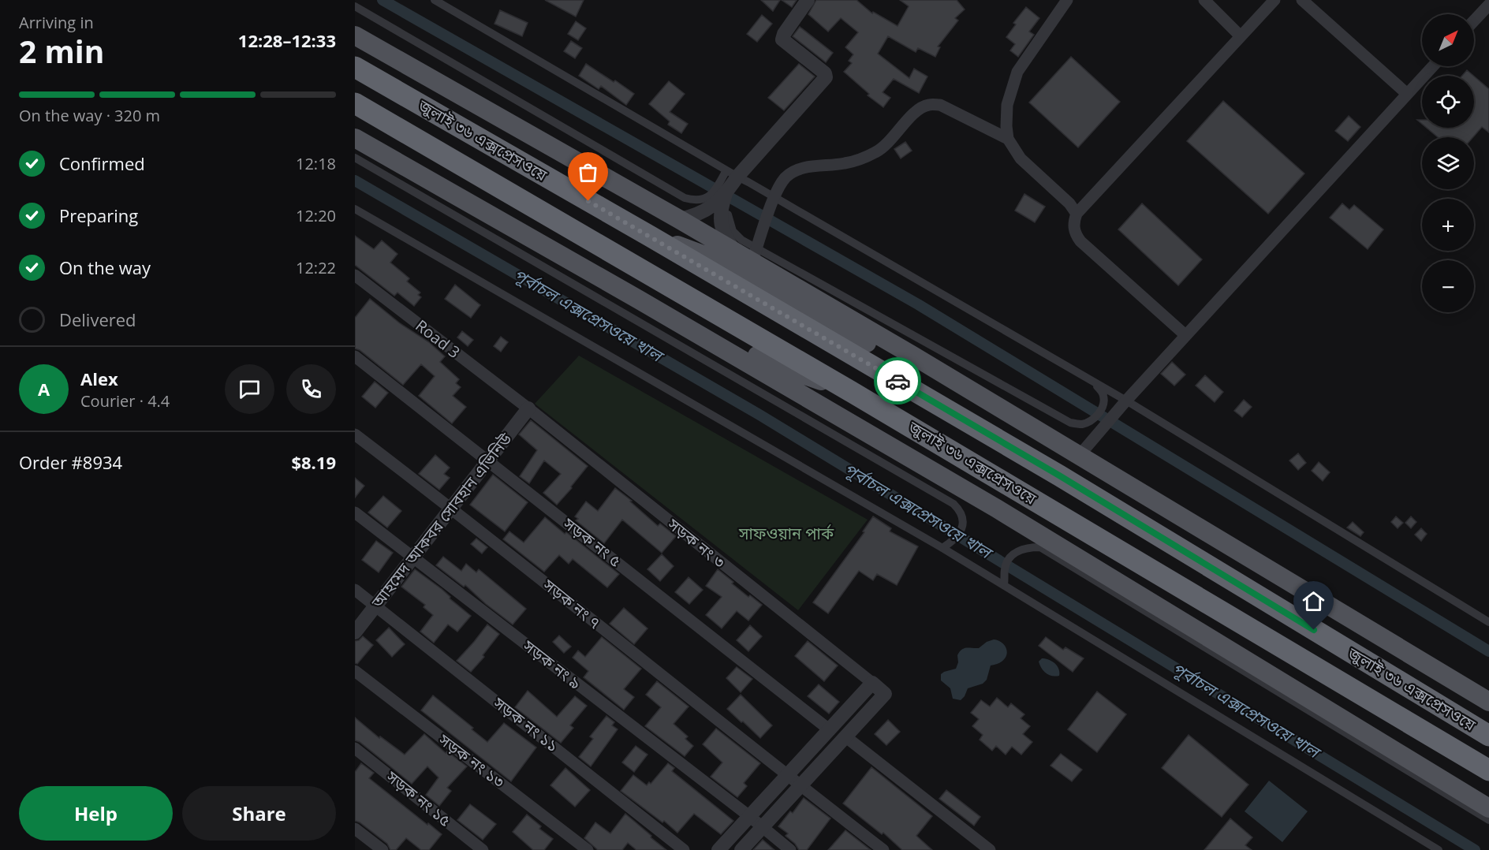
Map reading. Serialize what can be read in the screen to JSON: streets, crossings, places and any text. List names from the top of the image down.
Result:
{
  "streets": {
    "highway": ["জুলাই ৩৬ এক্সপ্রেসওয়ে"],
    "street": [
      "Road 3",
      "আহমেদ আকবর সোবহান এভিনিউ",
      "সড়ক নং ৫",
      "সড়ক নং ৩",
      "সড়ক নং ৭",
      "সড়ক নং ৯",
      "সড়ক নং ১১",
      "সড়ক নং ১৩",
      "সড়ক নং ১৫"
    ]
  },
  "crossings": [
    ["Road 3", "আহমেদ আকবর সোবহান এভিনিউ"],
    ["Road 3", "সড়ক নং ৩"],
    ["আহমেদ আকবর সোবহান এভিনিউ", "সড়ক নং ৫"],
    ["আহমেদ আকবর সোবহান এভিনিউ", "সড়ক নং ৩"],
    ["আহমেদ আকবর সোবহান এভিনিউ", "সড়ক নং ৭"],
    ["আহমেদ আকবর সোবহান এভিনিউ", "সড়ক নং ৯"],
    ["আহমেদ আকবর সোবহান এভিনিউ", "সড়ক নং ১১"]
  ],
  "water": ["পূর্বাচল এক্সপ্রেসওয়ে খাল"],
  "parks": ["সাফওয়ান পার্ক"],
  "north": "top right",
  "page": {
    "heading": ["2 min", "Arriving in", "12:28–12:33"],
    "panel": [
      "Alex",
      "Courier · 4.4",
      "Order #8934",
      "$8.19"
    ],
    "map_buttons": ["+", "−"],
    "bar": "On the way · 320 m",
    "list": [
      ["Confirmed", "12:18"],
      ["Preparing", "12:20"],
      ["On the way", "12:22"],
      "Delivered"
    ],
    "round": "A",
    "buttons": ["Help", "Share"]
  }
}
